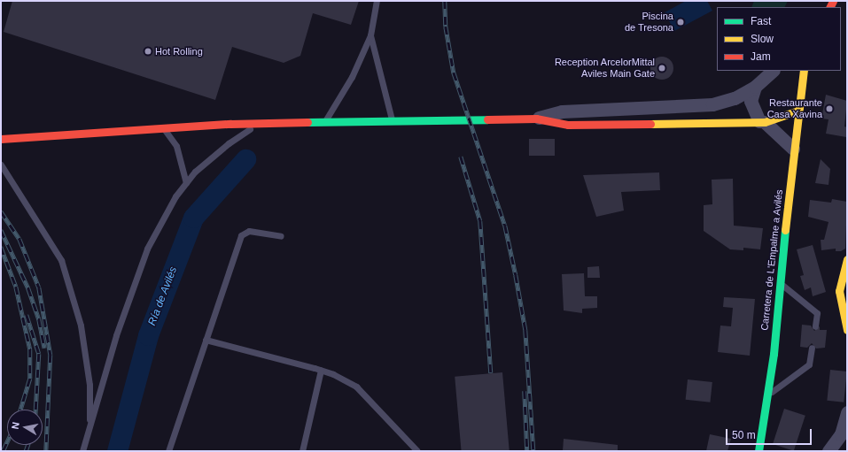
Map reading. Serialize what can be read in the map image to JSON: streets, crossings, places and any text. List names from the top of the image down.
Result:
{
  "streets": {
    "street": ["Carretera de L'Empalme a Avilés"]
  },
  "water": ["Ría de Avilés"],
  "places": [
    "Piscina de Tresona",
    "Hot Rolling",
    "Reception ArcelorMittal Aviles Main Gate",
    "Restaurante Casa Xavina"
  ],
  "legend": ["Fast", "Slow", "Jam"],
  "scale_bar": "50 m",
  "north": "left"
}
